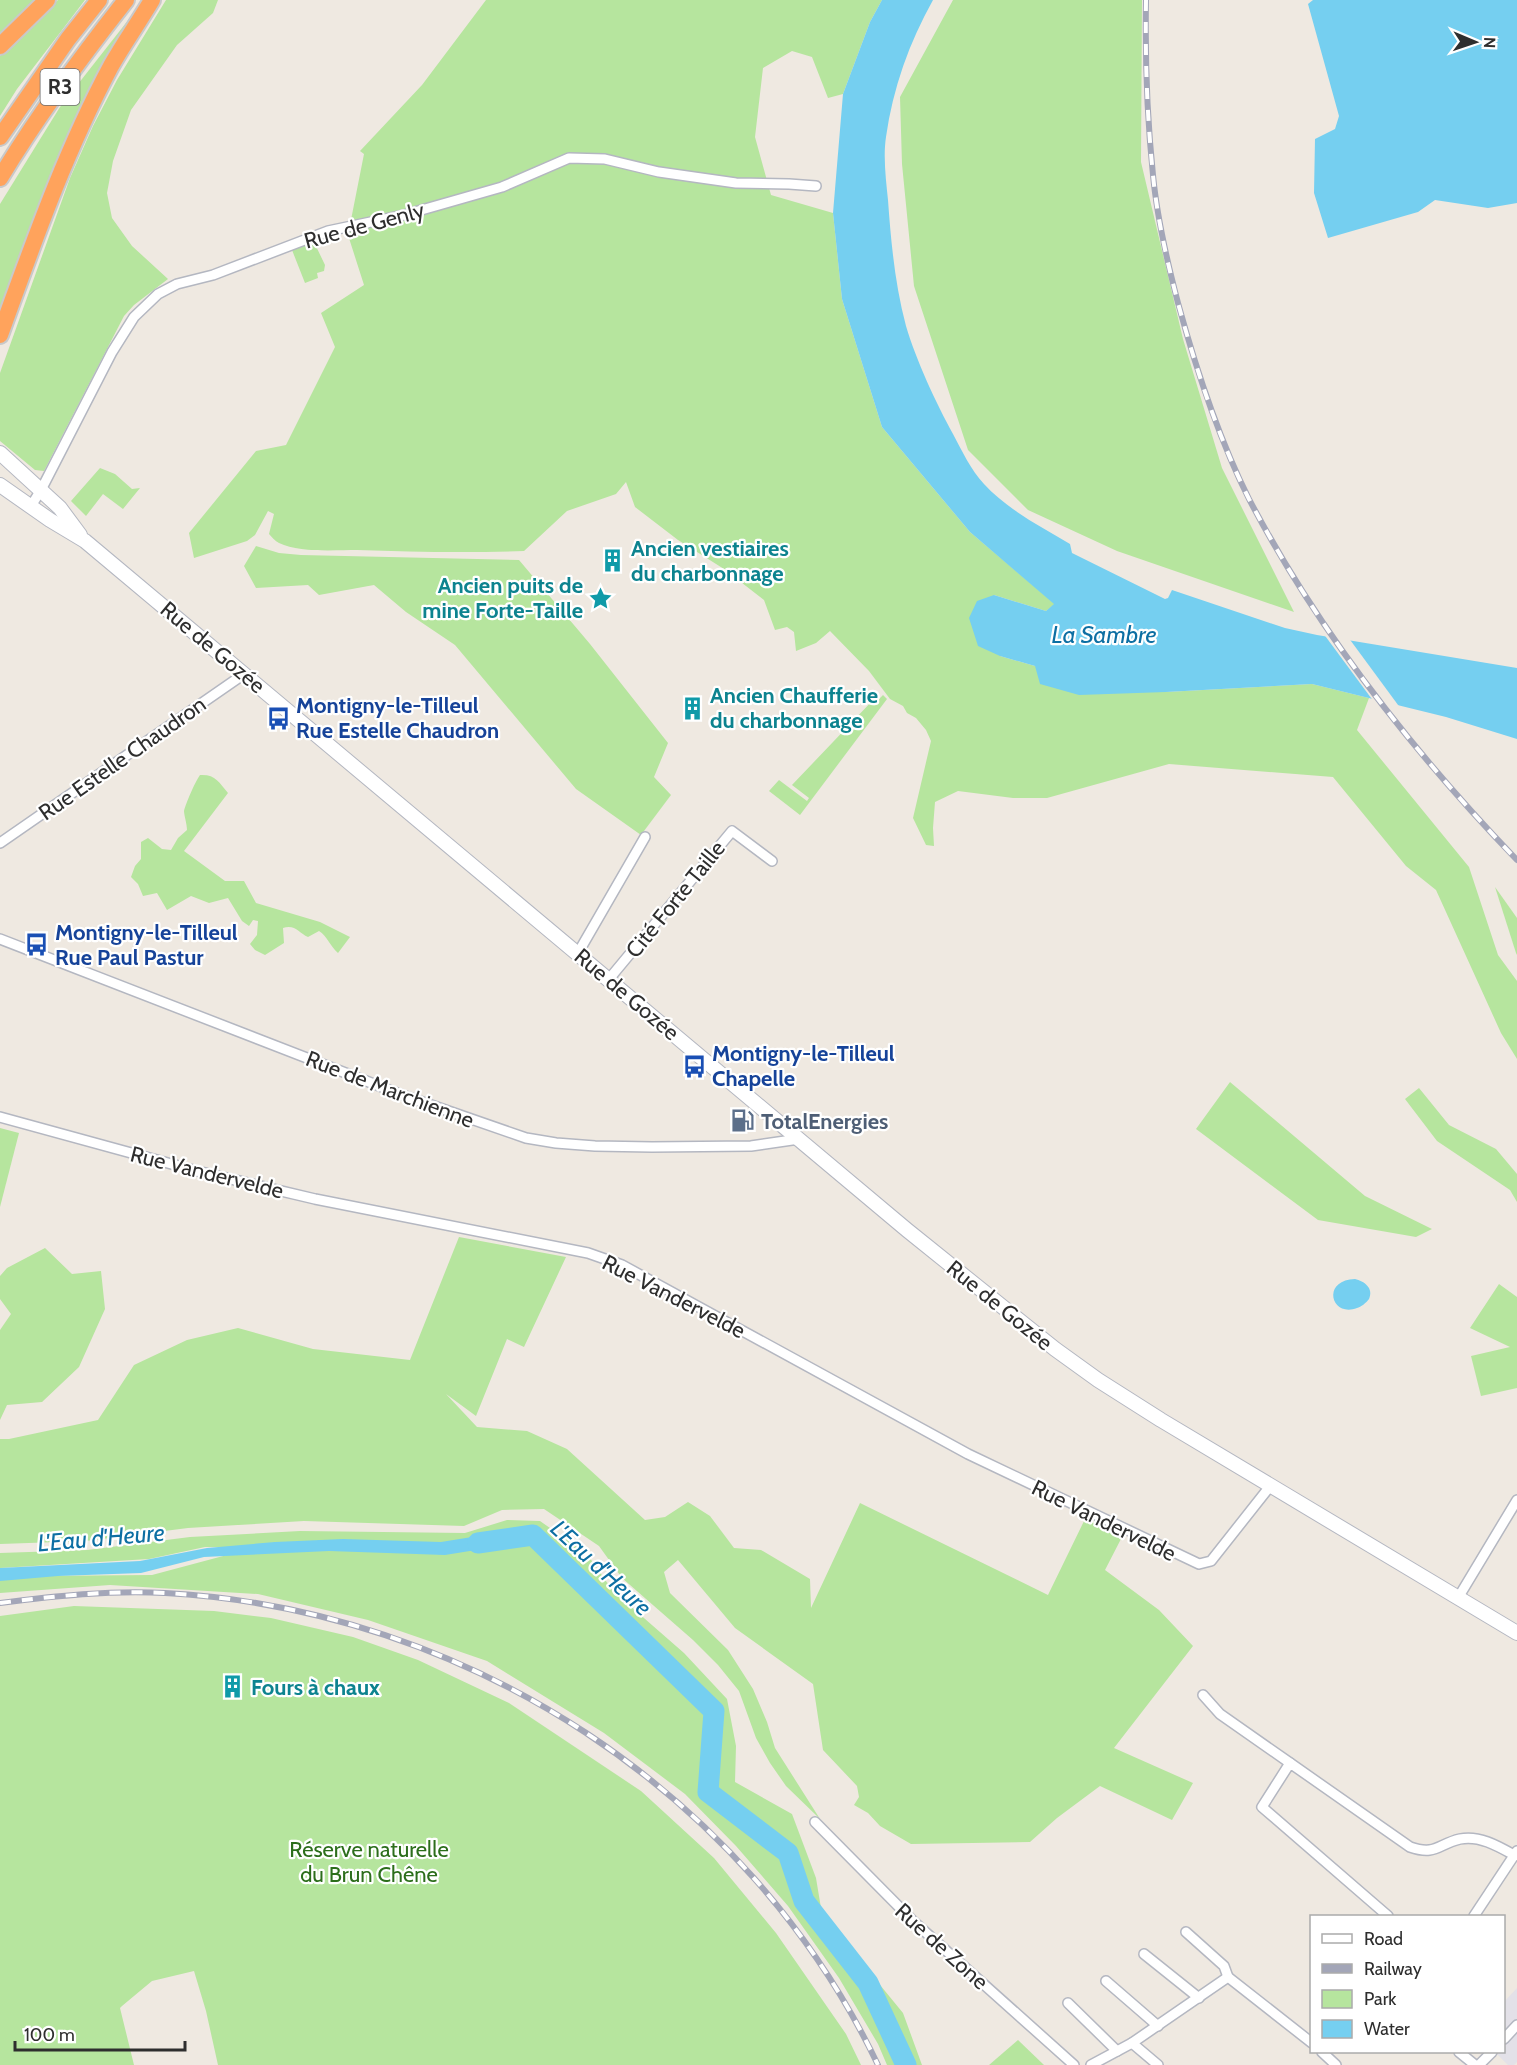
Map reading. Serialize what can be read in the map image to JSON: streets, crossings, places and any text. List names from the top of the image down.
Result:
{
  "streets": {
    "highway": ["R3"],
    "main road": ["Rue de Gozée"],
    "street": [
      "Rue de Genly",
      "Rue Estelle Chaudron",
      "Cité Forte Taille",
      "Rue de Marchienne",
      "Rue Vandervelde",
      "Rue de Zone"
    ]
  },
  "crossings": [
    ["Rue de Genly", "Rue de Gozée"],
    ["Rue de Gozée", "Rue Estelle Chaudron"],
    ["Rue de Gozée", "Cité Forte Taille"],
    ["Rue de Gozée", "Rue de Marchienne"],
    ["Rue de Gozée", "Rue Vandervelde"]
  ],
  "water": ["La Sambre", "L'Eau d'Heure"],
  "parks": ["Réserve naturelle du Brun Chêne"],
  "places": {
    "building": ["Ancien vestiaires du charbonnage", "Ancien Chaufferie du charbonnage", "Fours à chaux"],
    "place": ["Ancien puits de mine Forte-Taille"],
    "bus stop": ["Montigny-le-Tilleul Rue Estelle Chaudron", "Montigny-le-Tilleul Rue Paul Pastur", "Montigny-le-Tilleul Chapelle"],
    "fuel station": ["TotalEnergies"]
  },
  "legend": [
    "Road",
    "Railway",
    "Park",
    "Water"
  ],
  "scale_bar": "100 m",
  "north": "right"
}
